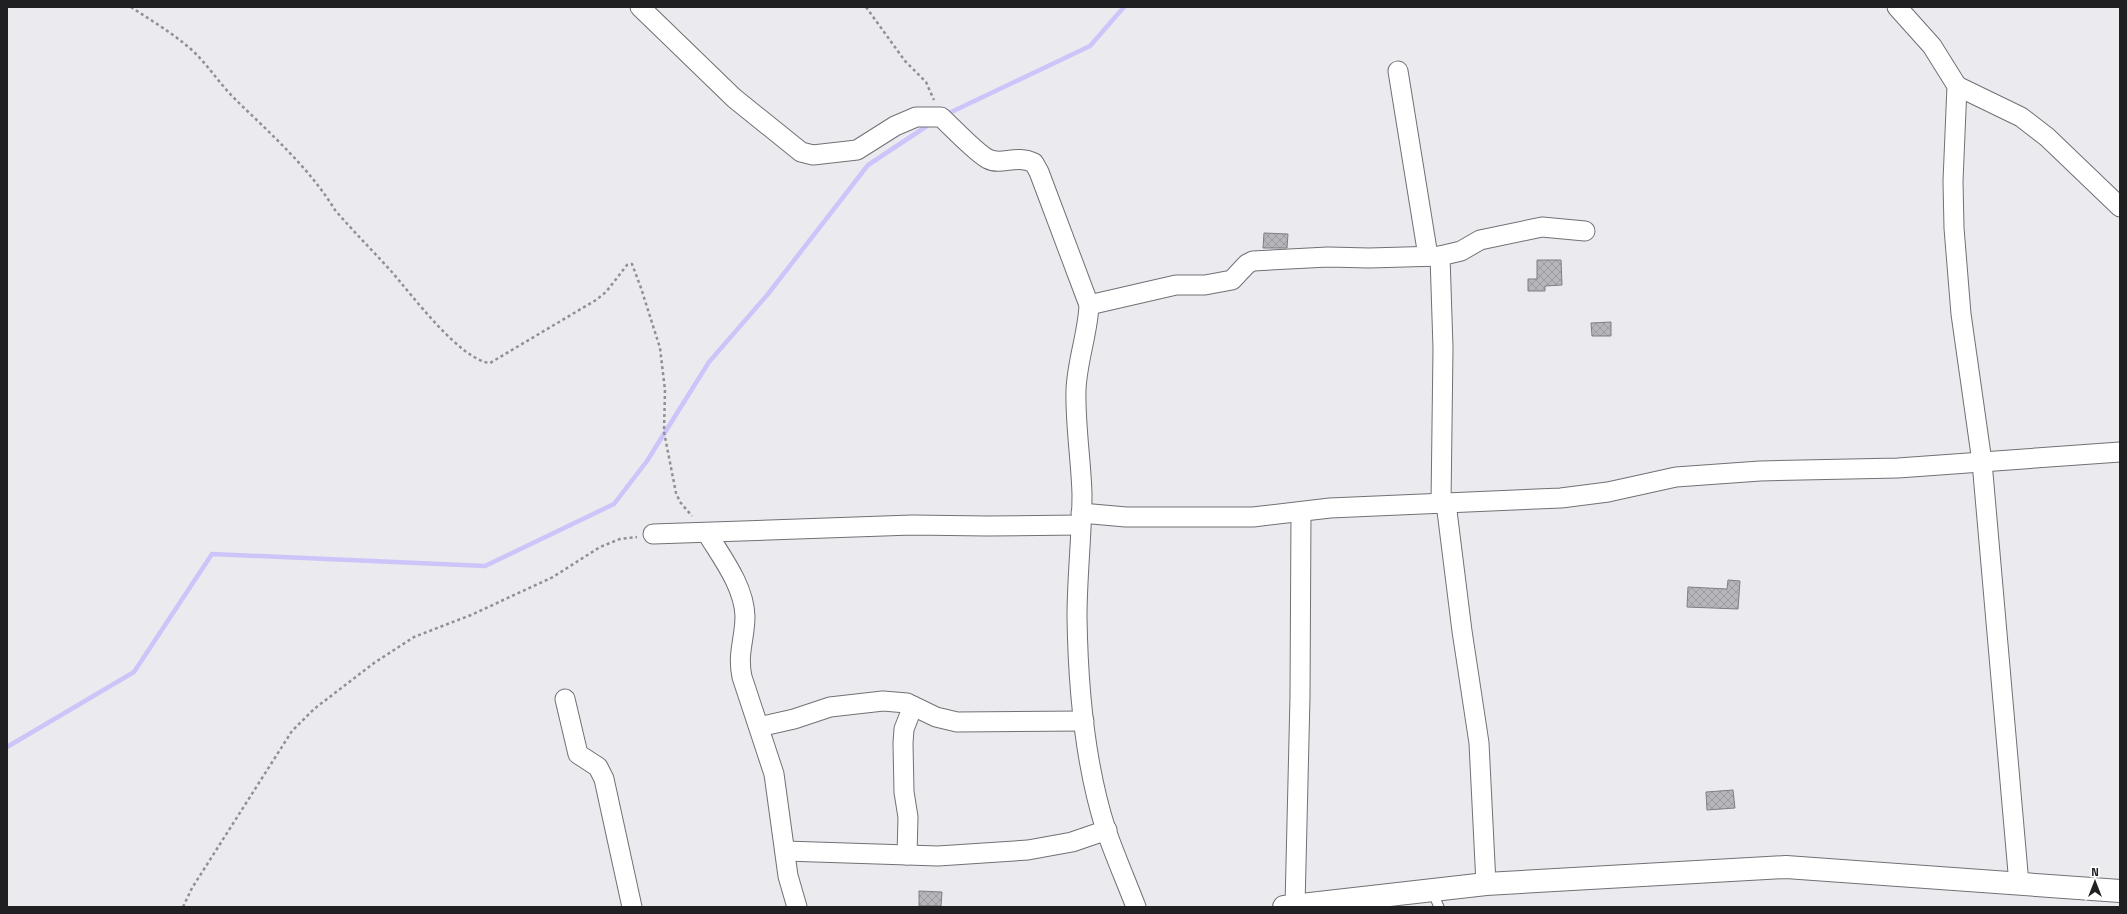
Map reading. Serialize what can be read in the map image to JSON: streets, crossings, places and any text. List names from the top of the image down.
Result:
{
  "north": "top"
}
